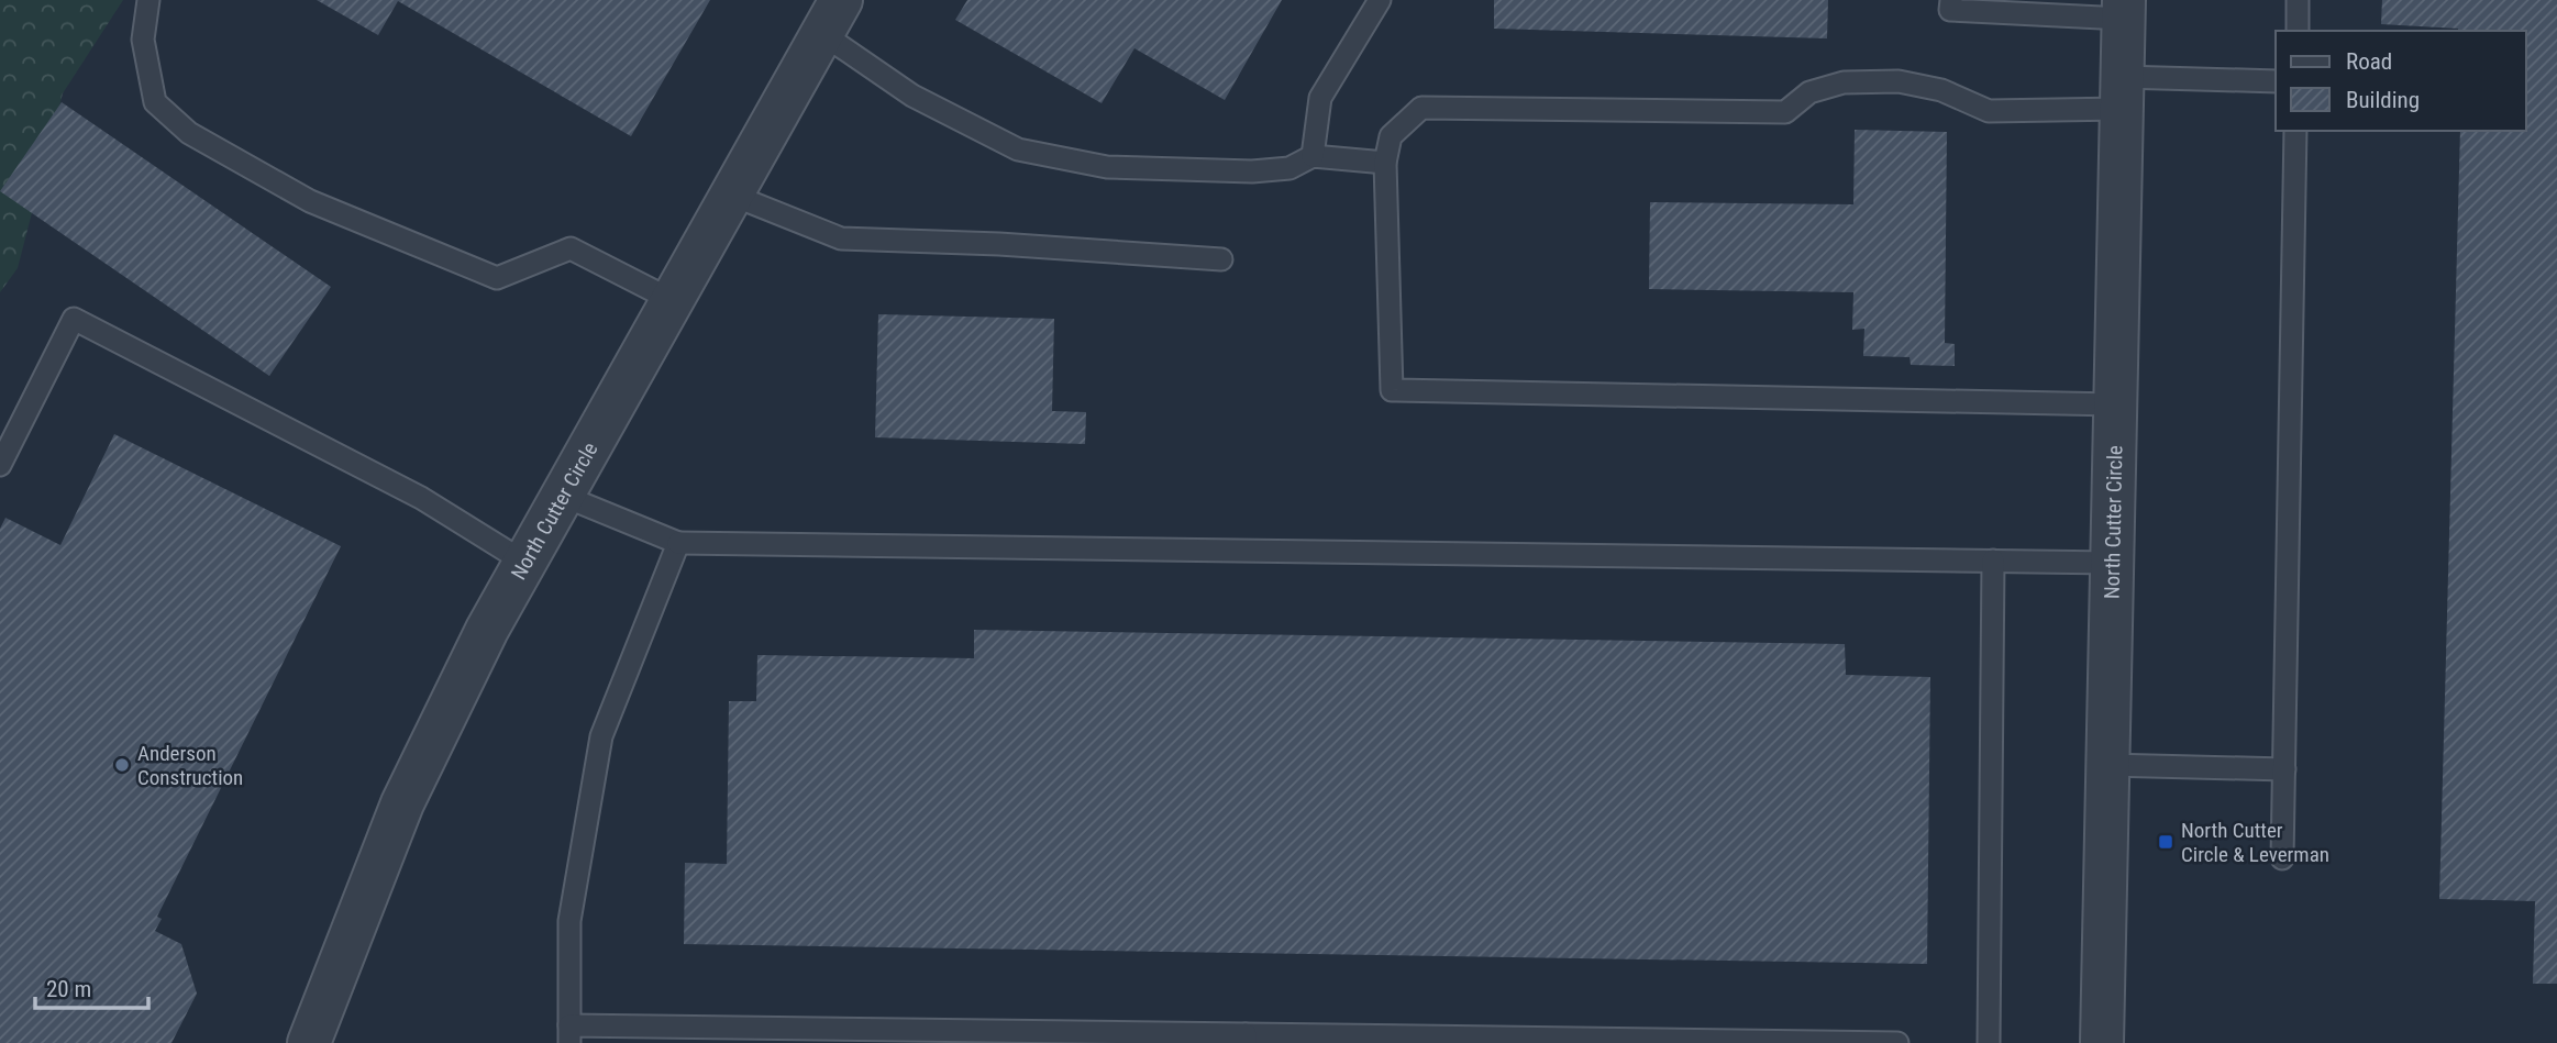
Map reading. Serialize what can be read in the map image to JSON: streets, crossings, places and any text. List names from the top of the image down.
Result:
{
  "streets": {
    "street": ["North Cutter Circle"]
  },
  "places": {
    "other": ["Anderson Construction"],
    "transit": ["North Cutter Circle & Leverman"]
  },
  "legend": ["Road", "Building"],
  "scale_bar": "20 m"
}
